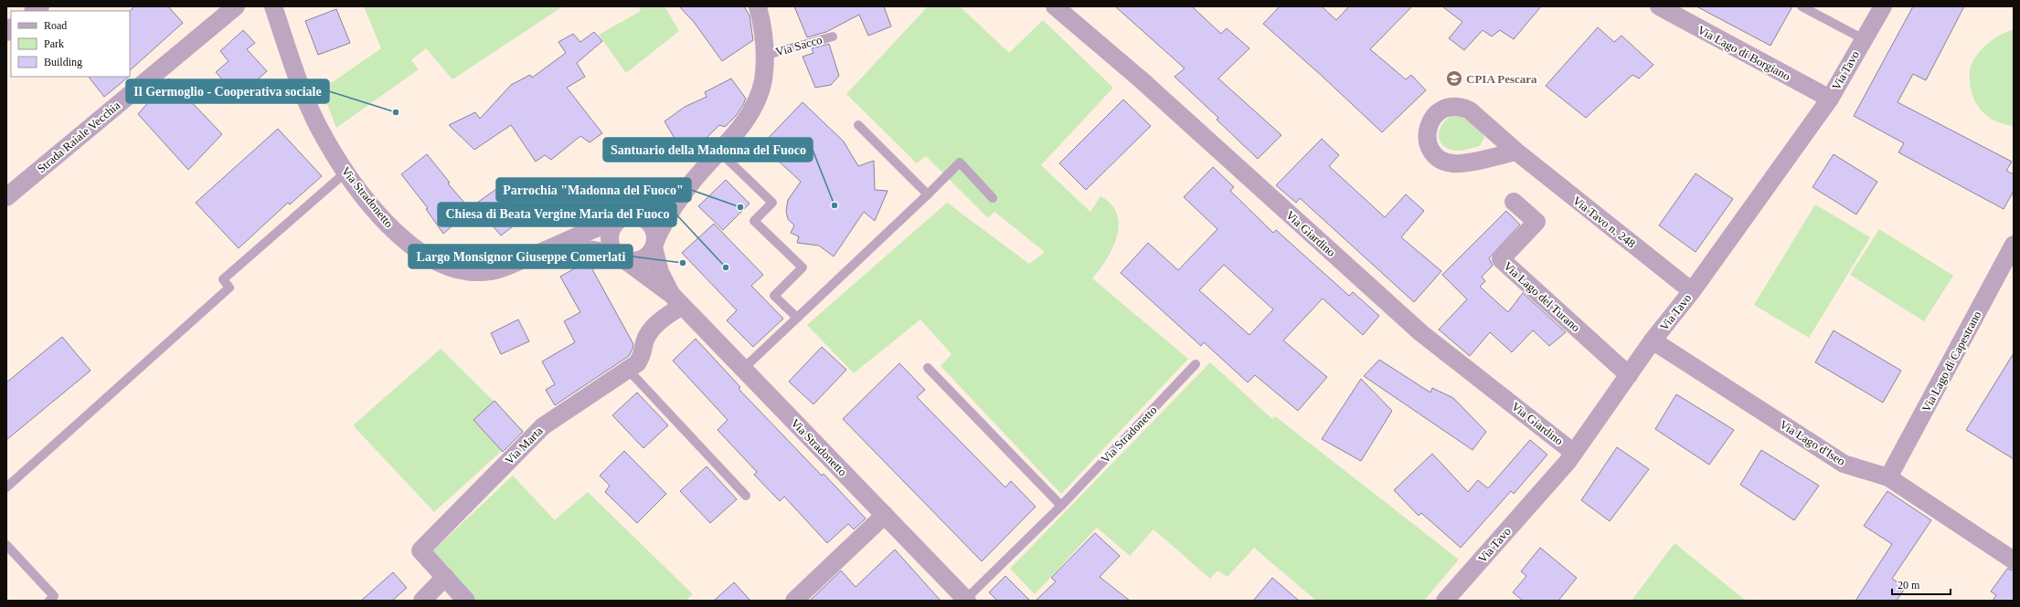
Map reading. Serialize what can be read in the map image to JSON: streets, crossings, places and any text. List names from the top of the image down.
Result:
{
  "streets": {
    "street": [
      "Via Sacco",
      "Via Lago di Borgiano",
      "Via Tavo",
      "Strada Raiale Vecchia",
      "Via Stradonetto",
      "Via Tavo n. 248",
      "Via Giardino",
      "Via Lago del Turano",
      "Via Lago di Capestrano",
      "Via Lago d'Iseo",
      "Via Marta"
    ]
  },
  "crossings": [
    ["Via Sacco", "Via Stradonetto"],
    ["Via Lago di Borgiano", "Via Tavo"],
    ["Via Tavo", "Via Tavo n. 248"],
    ["Via Tavo", "Via Giardino"],
    ["Via Tavo", "Via Lago del Turano"],
    ["Via Tavo", "Via Lago d'Iseo"],
    ["Via Stradonetto", "Via Marta"],
    ["Via Lago di Capestrano", "Via Lago d'Iseo"]
  ],
  "places": {
    "school or university": ["CPIA Pescara"],
    "other": [
      "Il Germoglio - Cooperativa sociale",
      "Santuario della Madonna del Fuoco",
      "Parrochia \"Madonna del Fuoco\"",
      "Largo Monsignor Giuseppe Comerlati",
      "Chiesa di Beata Vergine Maria del Fuoco"
    ]
  },
  "legend": ["Road", "Park", "Building"],
  "scale_bar": "20 m"
}
